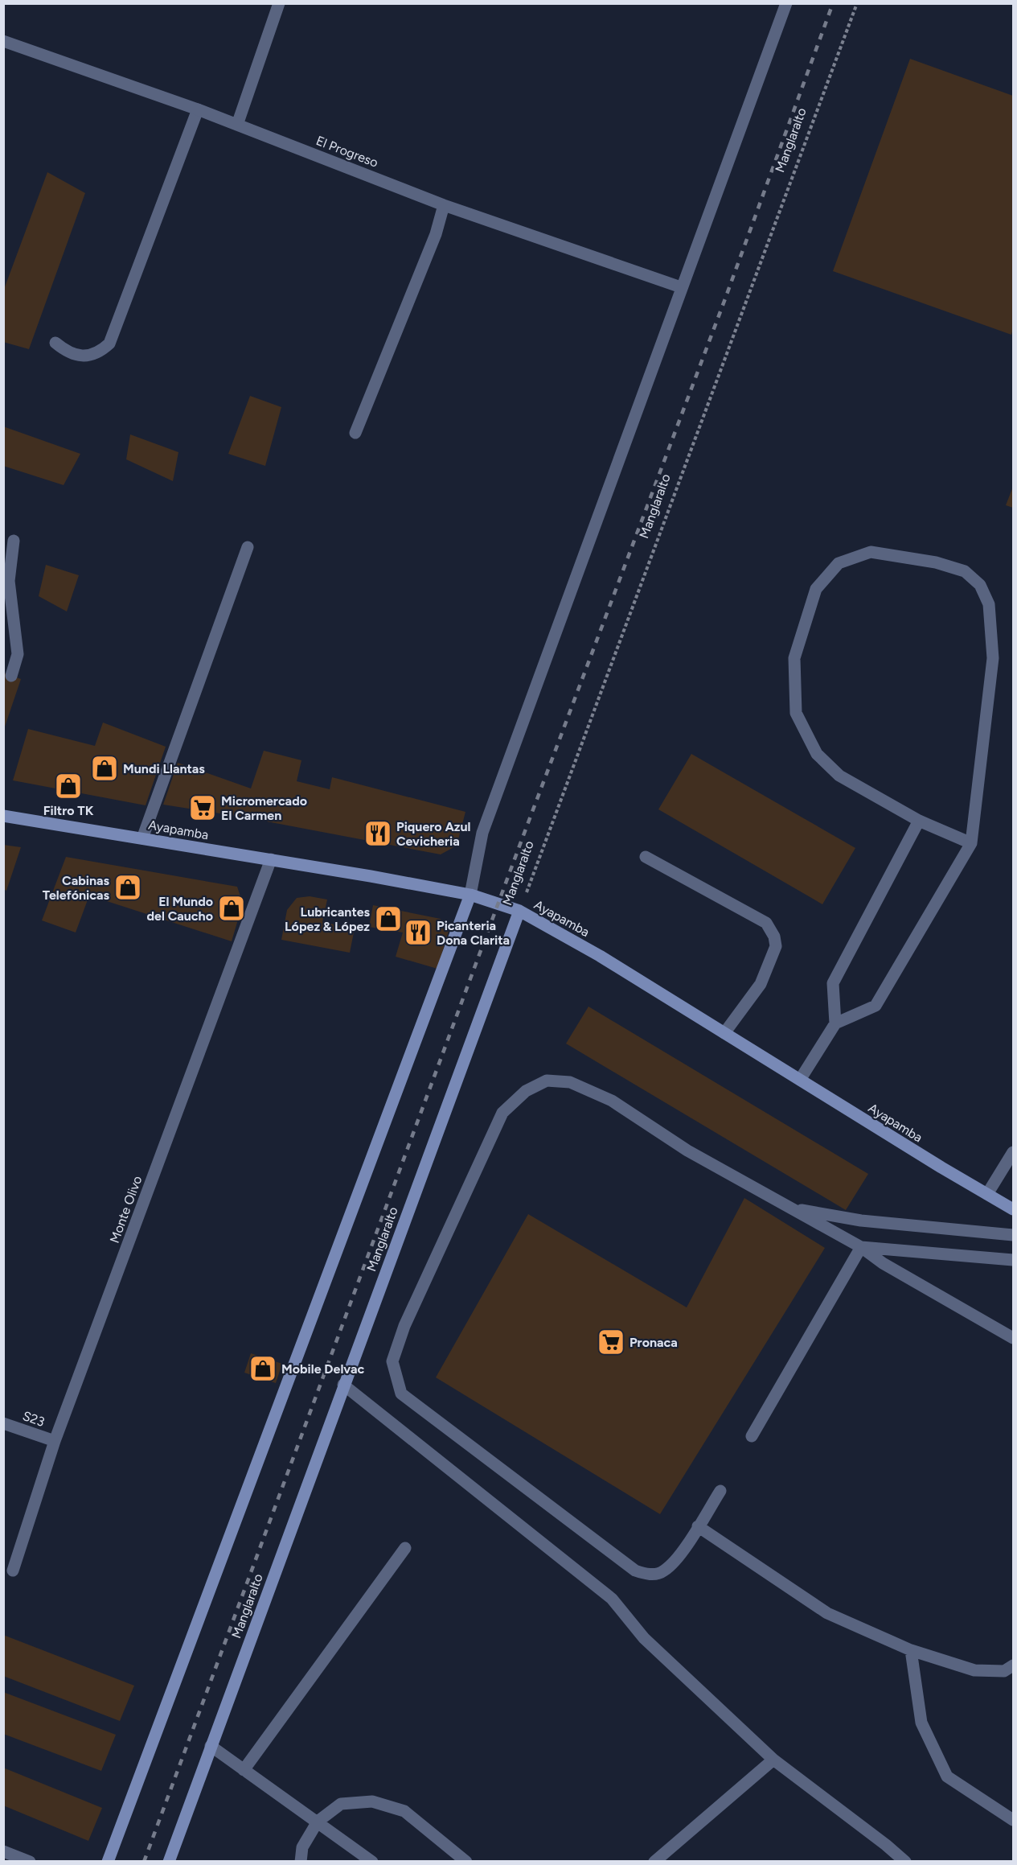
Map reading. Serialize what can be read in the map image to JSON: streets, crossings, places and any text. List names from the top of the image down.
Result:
{
  "streets": {
    "main road": ["Manglaralto", "Ayapamba"],
    "street": ["El Progreso", "Monte Olivo", "S23"]
  },
  "crossings": [
    ["Manglaralto", "Ayapamba"],
    ["Ayapamba", "Monte Olivo"],
    ["Monte Olivo", "S23"]
  ],
  "places": {
    "shop": [
      "Mundi Llantas",
      "Filtro TK",
      "Cabinas Telefónicas",
      "El Mundo del Caucho",
      "Lubricantes López & López",
      "Mobile Delvac"
    ],
    "supermarket": ["Micromercado El Carmen", "Pronaca"],
    "restaurant": ["Piquero Azul Cevicheria", "Picanteria Dona Clarita"]
  }
}
